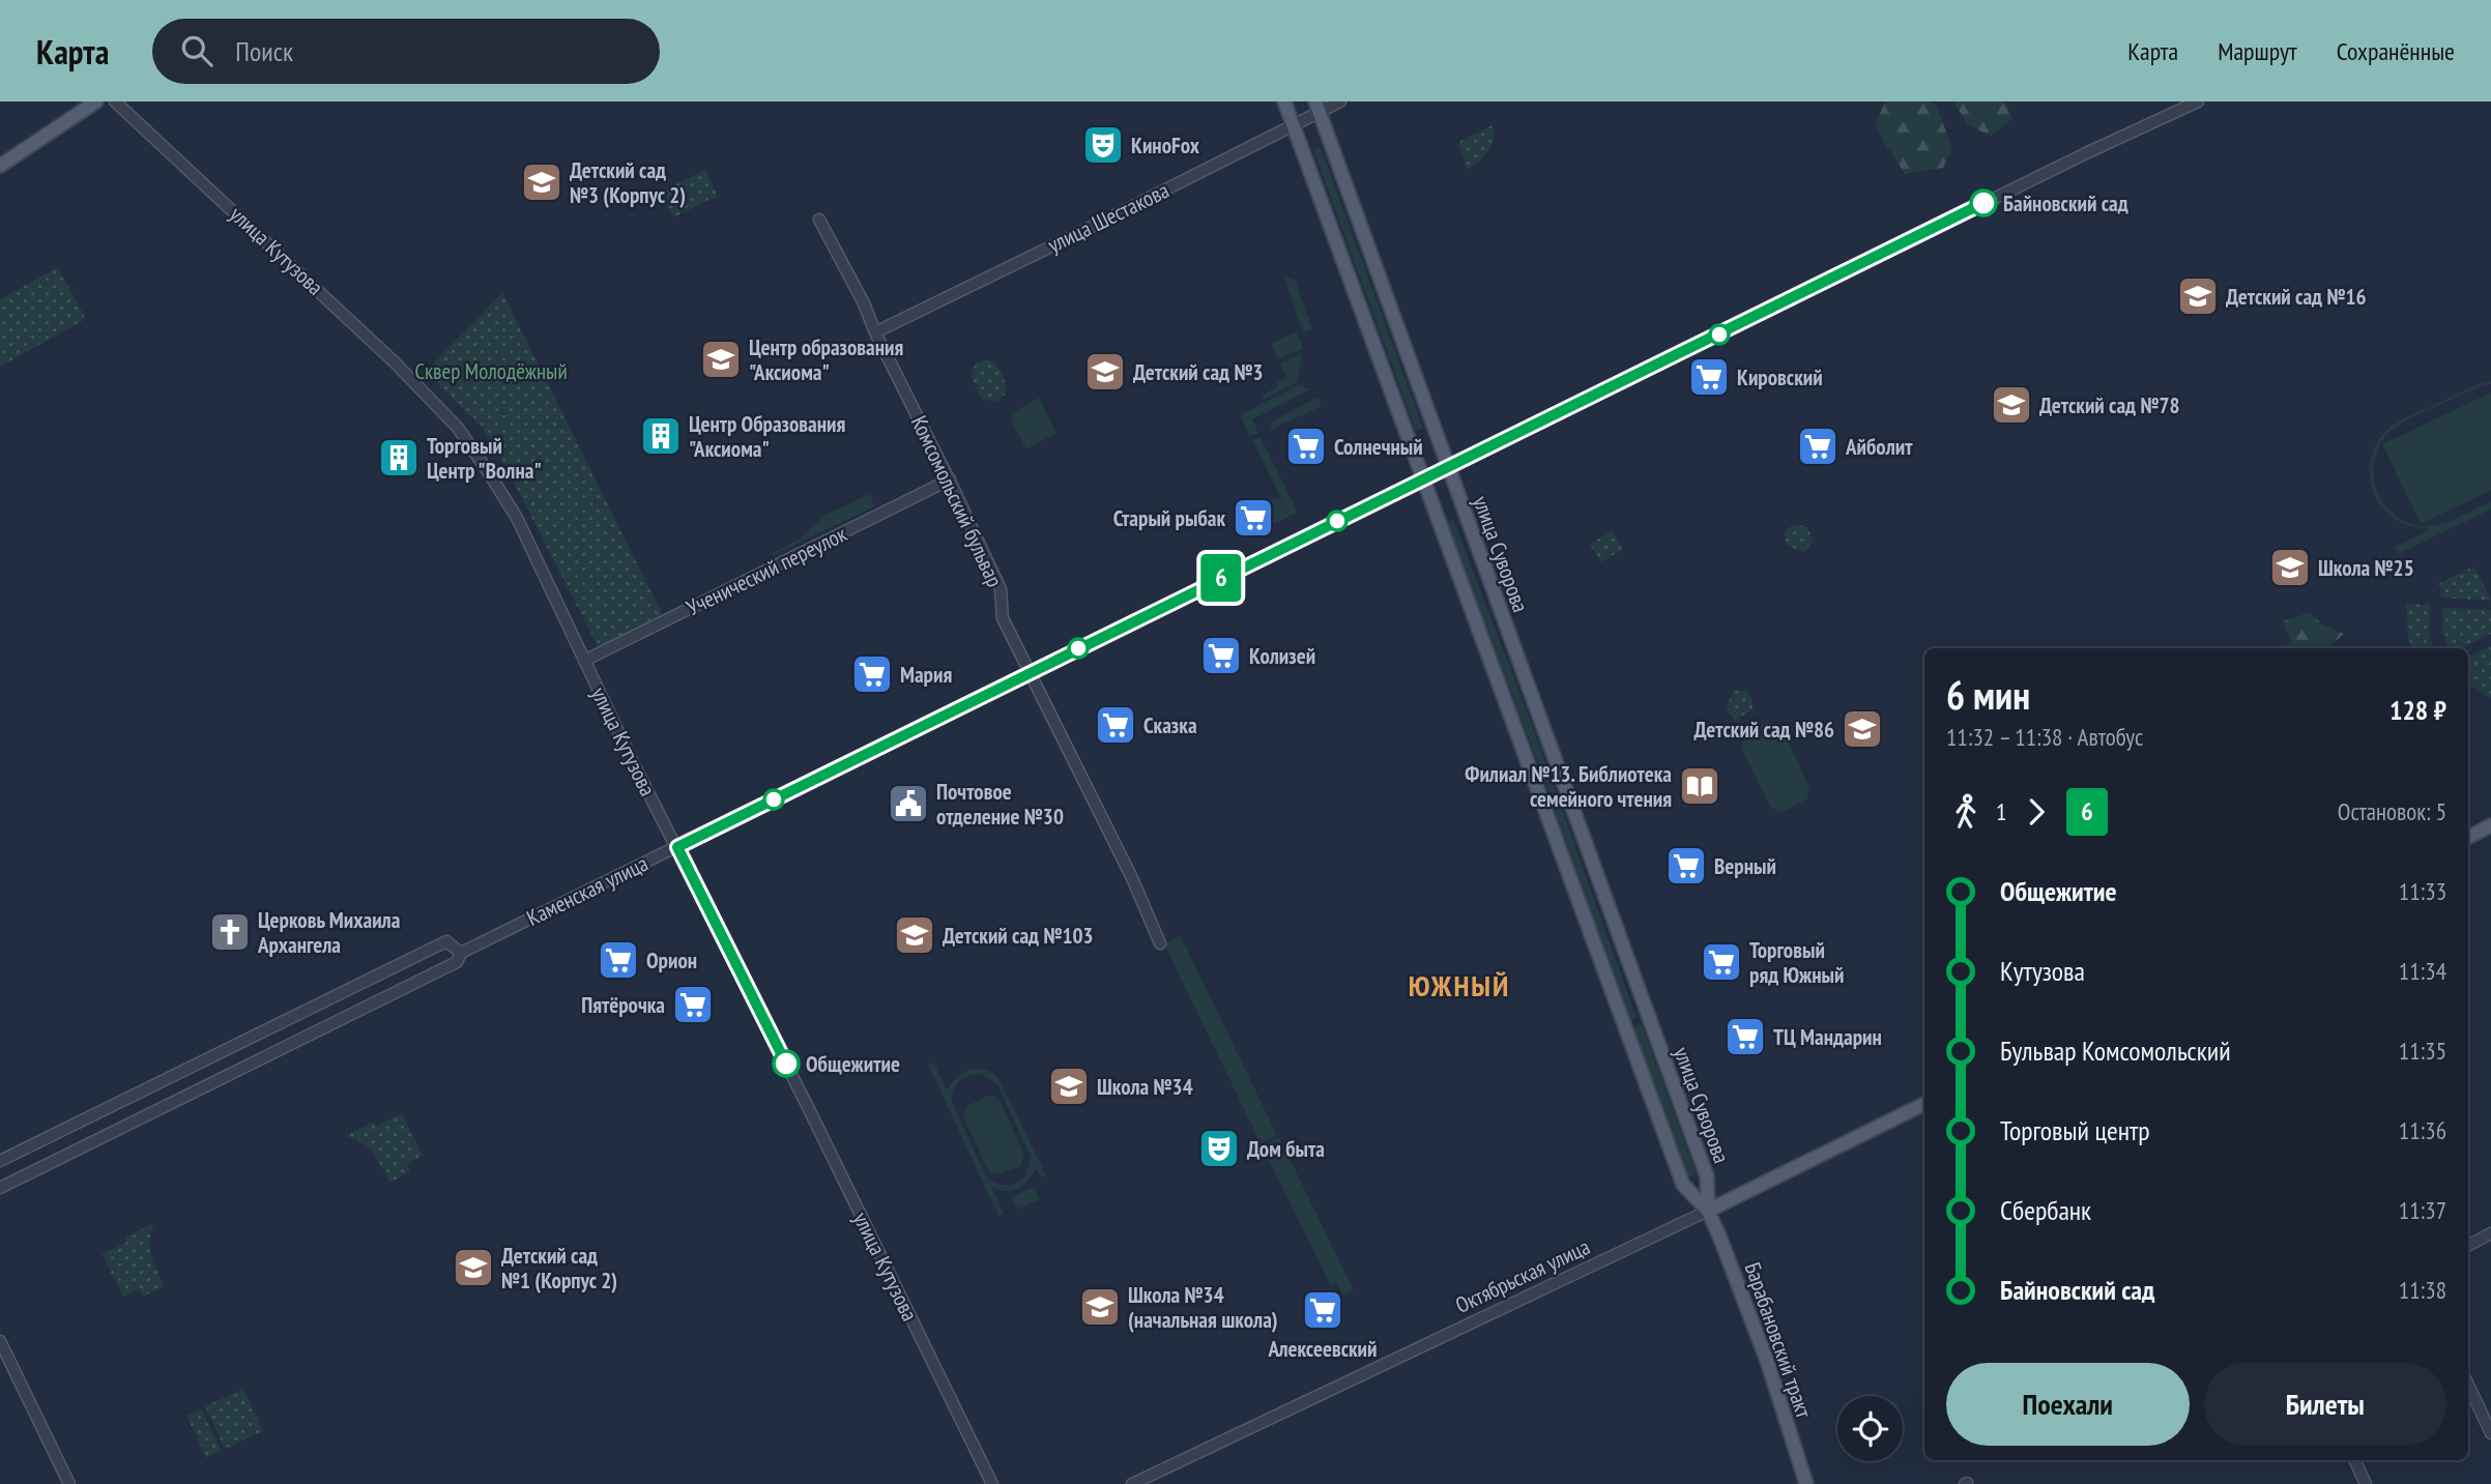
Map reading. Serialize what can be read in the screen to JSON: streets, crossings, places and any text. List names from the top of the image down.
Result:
{
  "streets": {
    "main road": ["улица Суворова", "Октябрьская улица", "Барабановский тракт"],
    "street": [
      "улица Шестакова",
      "улица Кутузова",
      "Комсомольский бульвар",
      "Ученический переулок",
      "Каменская улица"
    ]
  },
  "crossings": [
    ["улица Шестакова", "Комсомольский бульвар"],
    ["улица Шестакова", "улица Суворова"],
    ["улица Кутузова", "Ученический переулок"],
    ["улица Кутузова", "Каменская улица"],
    ["Комсомольский бульвар", "Ученический переулок"],
    ["Комсомольский бульвар", "Каменская улица"],
    ["улица Суворова", "Каменская улица"],
    ["улица Суворова", "Октябрьская улица"],
    ["улица Суворова", "Барабановский тракт"],
    ["Октябрьская улица", "Барабановский тракт"]
  ],
  "districts": ["ЮЖНЫЙ"],
  "parks": ["Сквер Молодёжный"],
  "places": {
    "theatre": ["КиноFox", "Дом быта"],
    "school or university": [
      "Детский сад №3 (Корпус 2)",
      "Детский сад №16",
      "Центр образования \"Аксиома\"",
      "Детский сад №3",
      "Детский сад №78",
      "Школа №25",
      "Детский сад №86",
      "Детский сад №103",
      "Школа №34",
      "Детский сад №1 (Корпус 2)",
      "Школа №34 (начальная школа)"
    ],
    "other": ["Байновский сад", "Общежитие"],
    "supermarket": [
      "Кировский",
      "Солнечный",
      "Айболит",
      "Старый рыбак",
      "Колизей",
      "Мария",
      "Сказка",
      "Верный",
      "Орион",
      "Торговый ряд Южный",
      "Пятёрочка",
      "ТЦ Мандарин",
      "Алексеевский"
    ],
    "building": ["Центр Образования \"Аксиома\"", "Торговый Центр \"Волна\""],
    "library": ["Филиал №13. Библиотека семейного чтения"],
    "public building": ["Почтовое отделение №30"],
    "church": ["Церковь Михаила Архангела"]
  },
  "lines": ["bus line 6"],
  "page": {
    "header": "Карта",
    "search": "Поиск",
    "nav": ["Карта", "Маршрут", "Сохранённые"],
    "on_map": "6",
    "heading": ["6 мин", "11:32 – 11:38 · Автобус", "128 ₽"],
    "legs": ["1", "6", "Остановок: 5"],
    "list": [
      {
        "name": "Общежитие",
        "value": "11:33"
      },
      {
        "name": "Кутузова",
        "value": "11:34"
      },
      {
        "name": "Бульвар Комсомольский",
        "value": "11:35"
      },
      {
        "name": "Торговый центр",
        "value": "11:36"
      },
      {
        "name": "Сбербанк",
        "value": "11:37"
      },
      {
        "name": "Байновский сад",
        "value": "11:38"
      }
    ],
    "buttons": ["Поехали", "Билеты"]
  }
}
